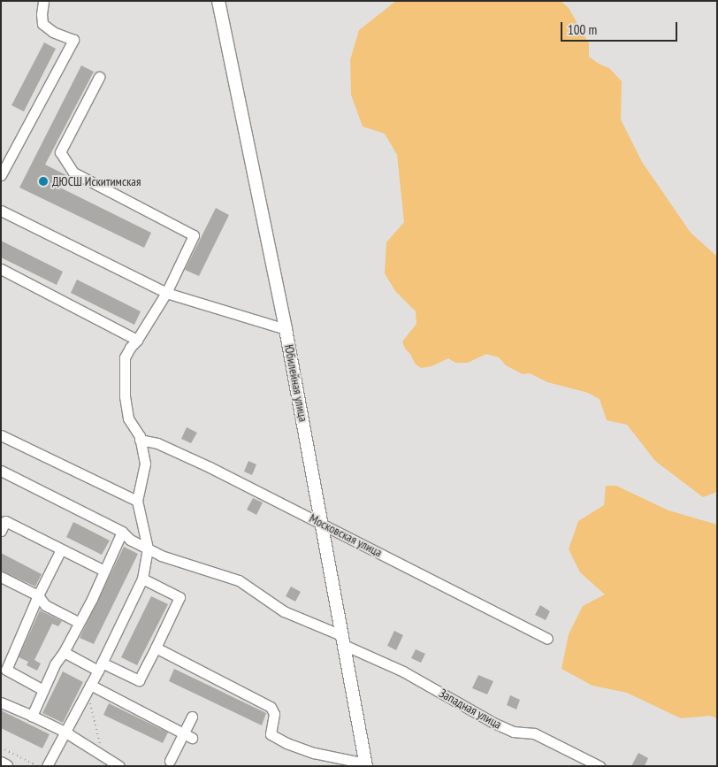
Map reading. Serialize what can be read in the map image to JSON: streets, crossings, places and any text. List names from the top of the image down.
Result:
{
  "streets": {
    "main road": ["Юбилейная улица"],
    "street": ["Московская улица", "Западная улица"]
  },
  "crossings": [
    ["Юбилейная улица", "Московская улица"],
    ["Юбилейная улица", "Западная улица"]
  ],
  "places": ["ДЮСШ Искитимская"],
  "scale_bar": "100 m"
}
